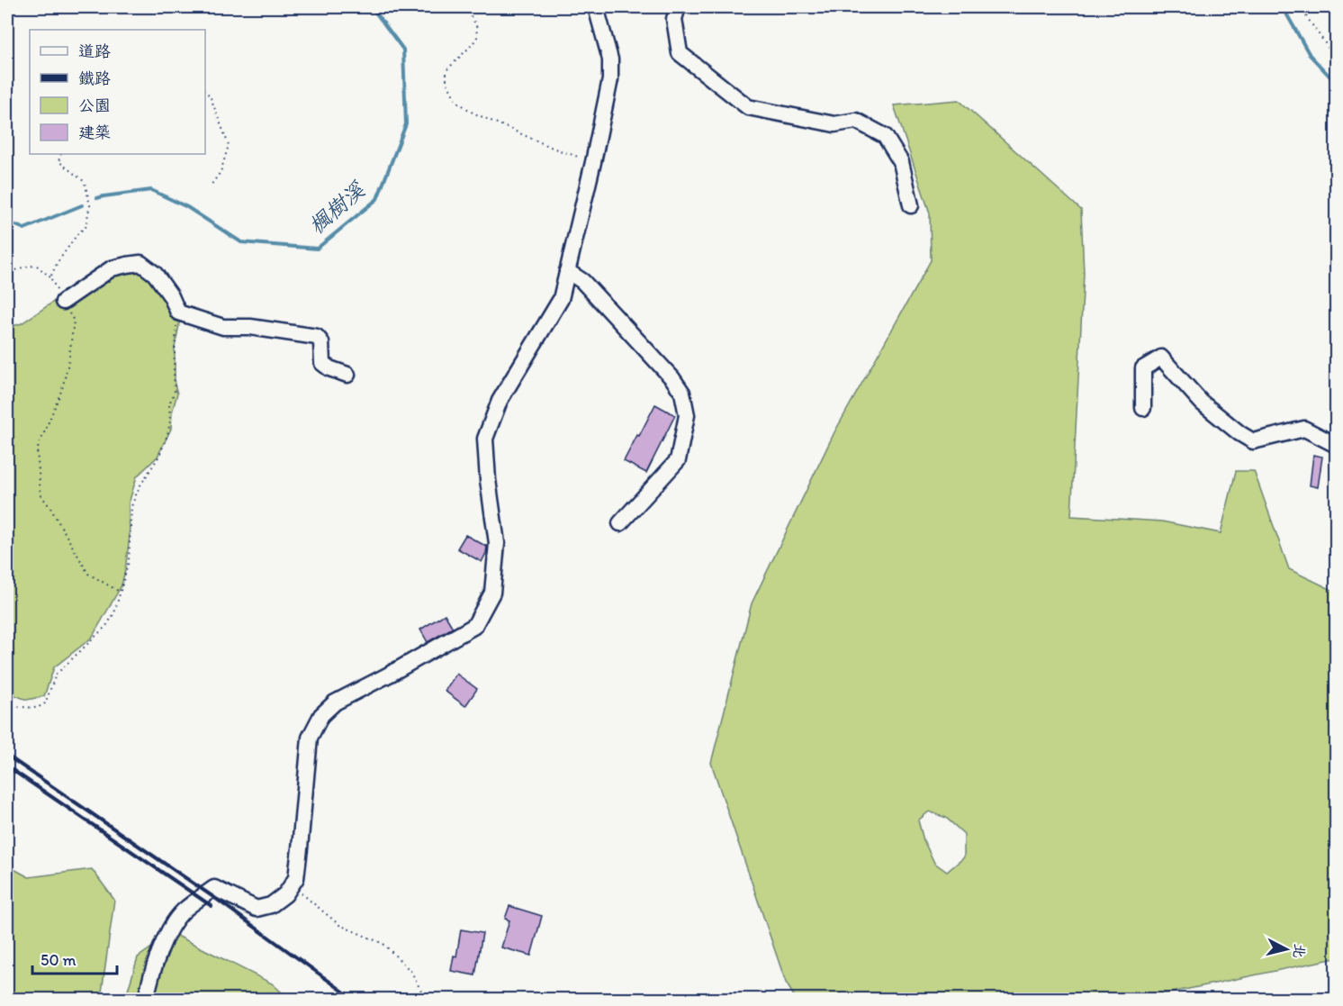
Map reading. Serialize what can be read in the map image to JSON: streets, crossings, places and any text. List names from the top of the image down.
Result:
{
  "water": ["楓樹溪"],
  "legend": [
    "道路",
    "鐵路",
    "公園",
    "建築"
  ],
  "scale_bar": "50 m",
  "north": "right"
}
